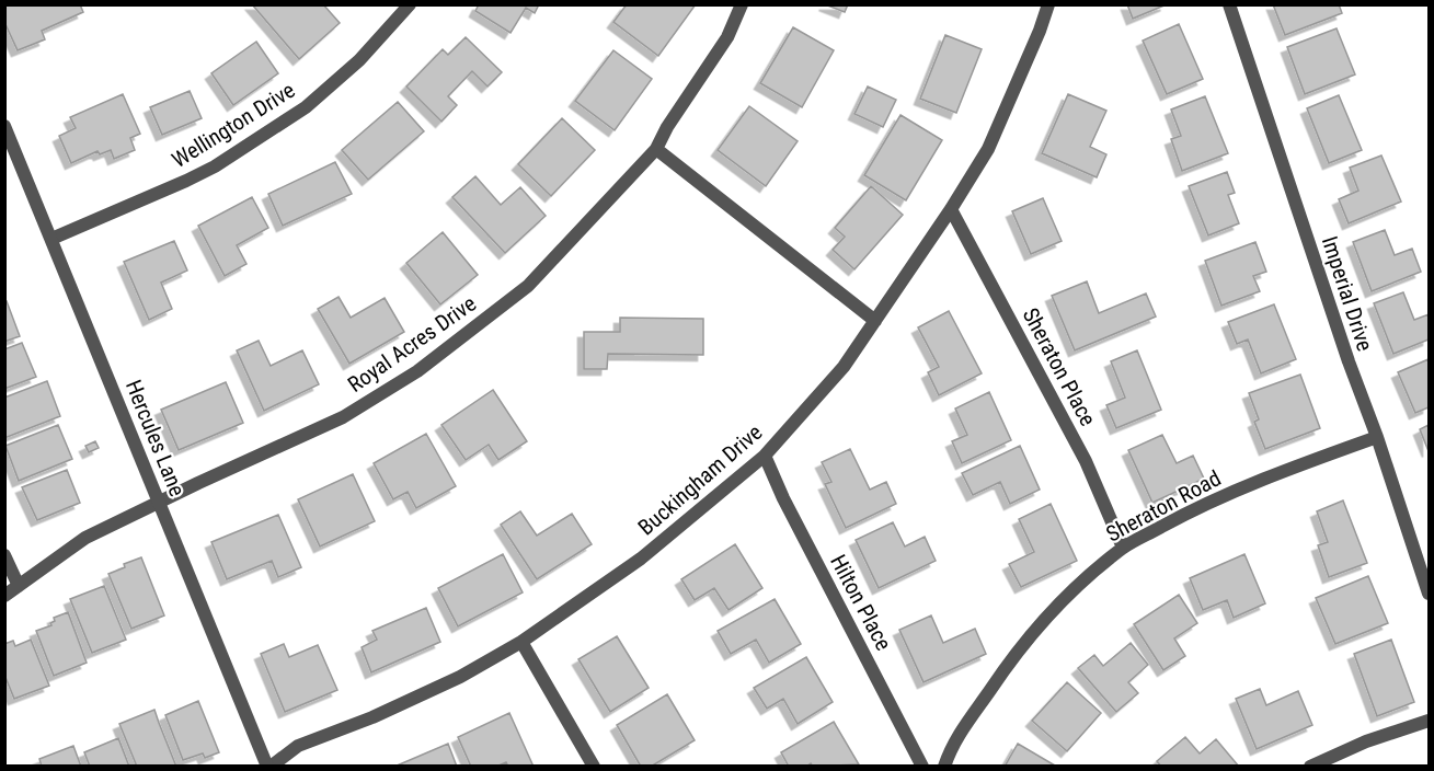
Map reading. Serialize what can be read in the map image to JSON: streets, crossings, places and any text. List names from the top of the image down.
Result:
{
  "streets": {
    "street": [
      "Wellington Drive",
      "Imperial Drive",
      "Royal Acres Drive",
      "Sheraton Place",
      "Hercules Lane",
      "Buckingham Drive",
      "Sheraton Road",
      "Hilton Place"
    ]
  },
  "crossings": [
    ["Wellington Drive", "Hercules Lane"],
    ["Imperial Drive", "Sheraton Road"],
    ["Royal Acres Drive", "Hercules Lane"],
    ["Sheraton Place", "Buckingham Drive"],
    ["Sheraton Place", "Sheraton Road"],
    ["Hercules Lane", "Buckingham Drive"],
    ["Buckingham Drive", "Hilton Place"]
  ]
}
